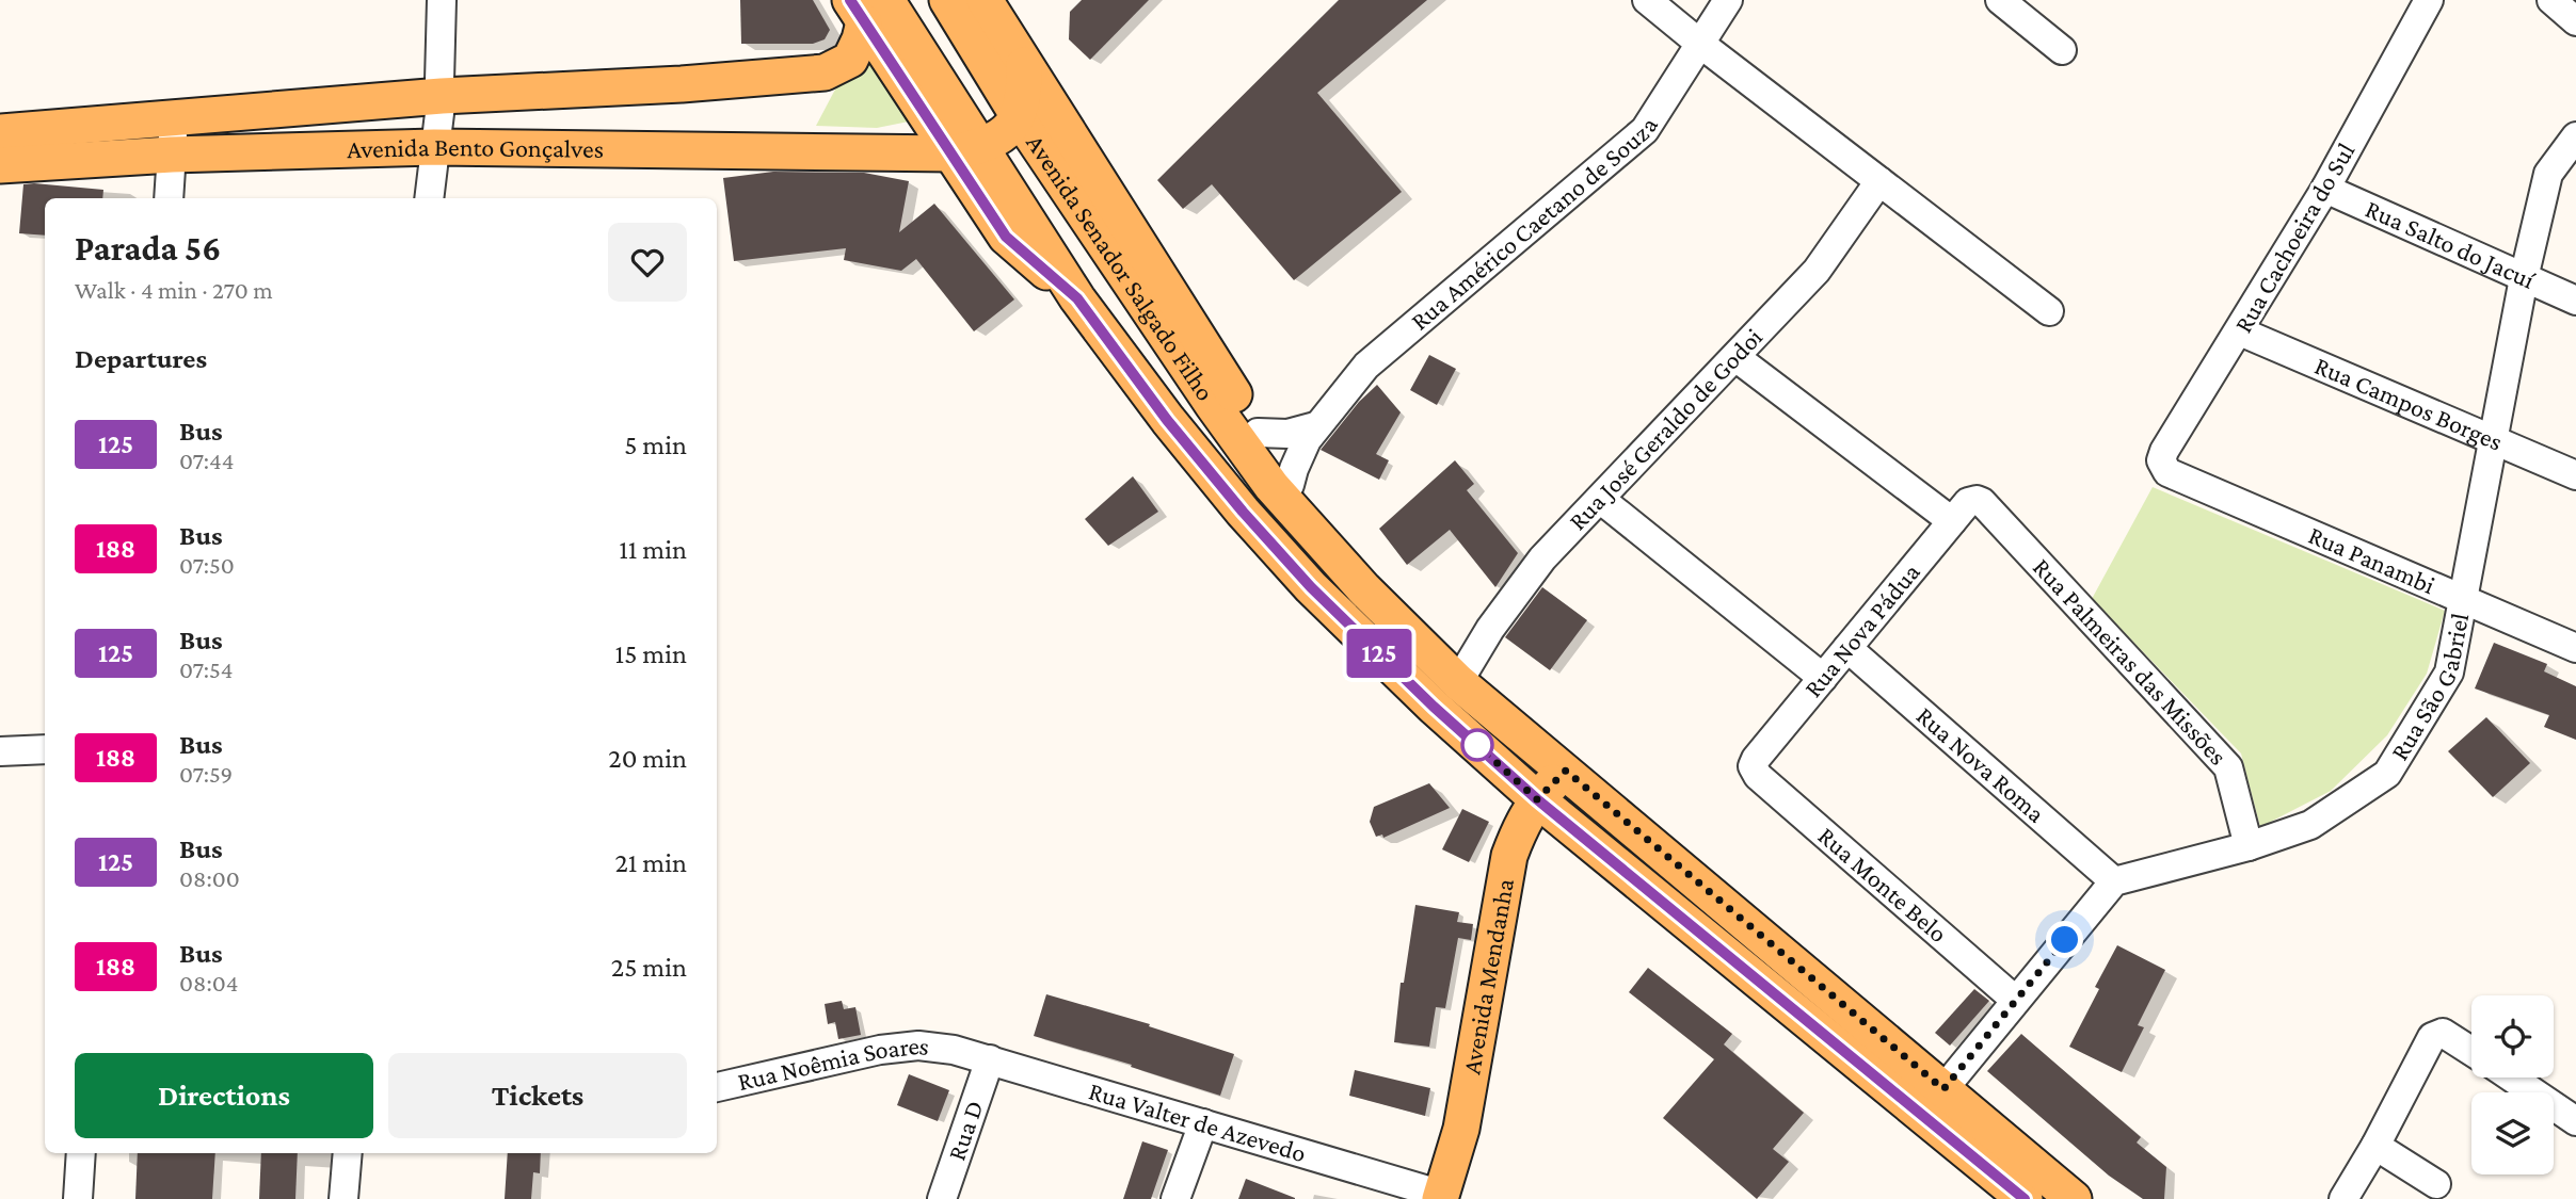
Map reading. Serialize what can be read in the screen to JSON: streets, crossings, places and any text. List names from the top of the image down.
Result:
{
  "streets": {
    "main road": ["Avenida Bento Gonçalves", "Avenida Senador Salgado Filho", "Avenida Mendanha"],
    "street": [
      "Rua Américo Caetano de Souza",
      "Rua Cachoeira do Sul",
      "Rua Salto do Jacuí",
      "Rua Campos Borges",
      "Rua José Geraldo de Godoi",
      "Rua Panambi",
      "Rua Nova Pádua",
      "Rua Palmeiras das Missões",
      "Rua São Gabriel",
      "Rua Nova Roma",
      "Rua Monte Belo",
      "Rua Noêmia Soares",
      "Rua Valter de Azevedo",
      "Rua D"
    ]
  },
  "crossings": [
    ["Avenida Bento Gonçalves", "Avenida Senador Salgado Filho"],
    ["Rua Américo Caetano de Souza", "Avenida Senador Salgado Filho"],
    ["Rua Cachoeira do Sul", "Rua Salto do Jacuí"],
    ["Rua Cachoeira do Sul", "Rua Campos Borges"],
    ["Rua Cachoeira do Sul", "Rua Panambi"],
    ["Rua Salto do Jacuí", "Rua São Gabriel"],
    ["Avenida Senador Salgado Filho", "Rua José Geraldo de Godoi"],
    ["Avenida Senador Salgado Filho", "Avenida Mendanha"],
    ["Rua Campos Borges", "Rua São Gabriel"],
    ["Rua Panambi", "Rua São Gabriel"],
    ["Rua Nova Pádua", "Rua Palmeiras das Missões"],
    ["Rua Nova Pádua", "Rua Nova Roma"],
    ["Rua Nova Pádua", "Rua Monte Belo"],
    ["Rua Palmeiras das Missões", "Rua São Gabriel"],
    ["Rua São Gabriel", "Rua Nova Roma"],
    ["Avenida Mendanha", "Rua Valter de Azevedo"],
    ["Rua Noêmia Soares", "Rua Valter de Azevedo"],
    ["Rua Valter de Azevedo", "Rua D"]
  ],
  "lines": ["bus line 125"],
  "page": {
    "on_map": "125",
    "heading": [
      ["Parada 56", "Walk · 4 min · 270 m"],
      "Departures"
    ],
    "list": [
      {
        "mark": "125",
        "name": "Bus",
        "note": "07:44",
        "value": "5 min"
      },
      {
        "mark": "188",
        "name": "Bus",
        "note": "07:50",
        "value": "11 min"
      },
      {
        "mark": "125",
        "name": "Bus",
        "note": "07:54",
        "value": "15 min"
      },
      {
        "mark": "188",
        "name": "Bus",
        "note": "07:59",
        "value": "20 min"
      },
      {
        "mark": "125",
        "name": "Bus",
        "note": "08:00",
        "value": "21 min"
      },
      {
        "mark": "188",
        "name": "Bus",
        "note": "08:04",
        "value": "25 min"
      }
    ],
    "buttons": ["Directions", "Tickets"]
  }
}
